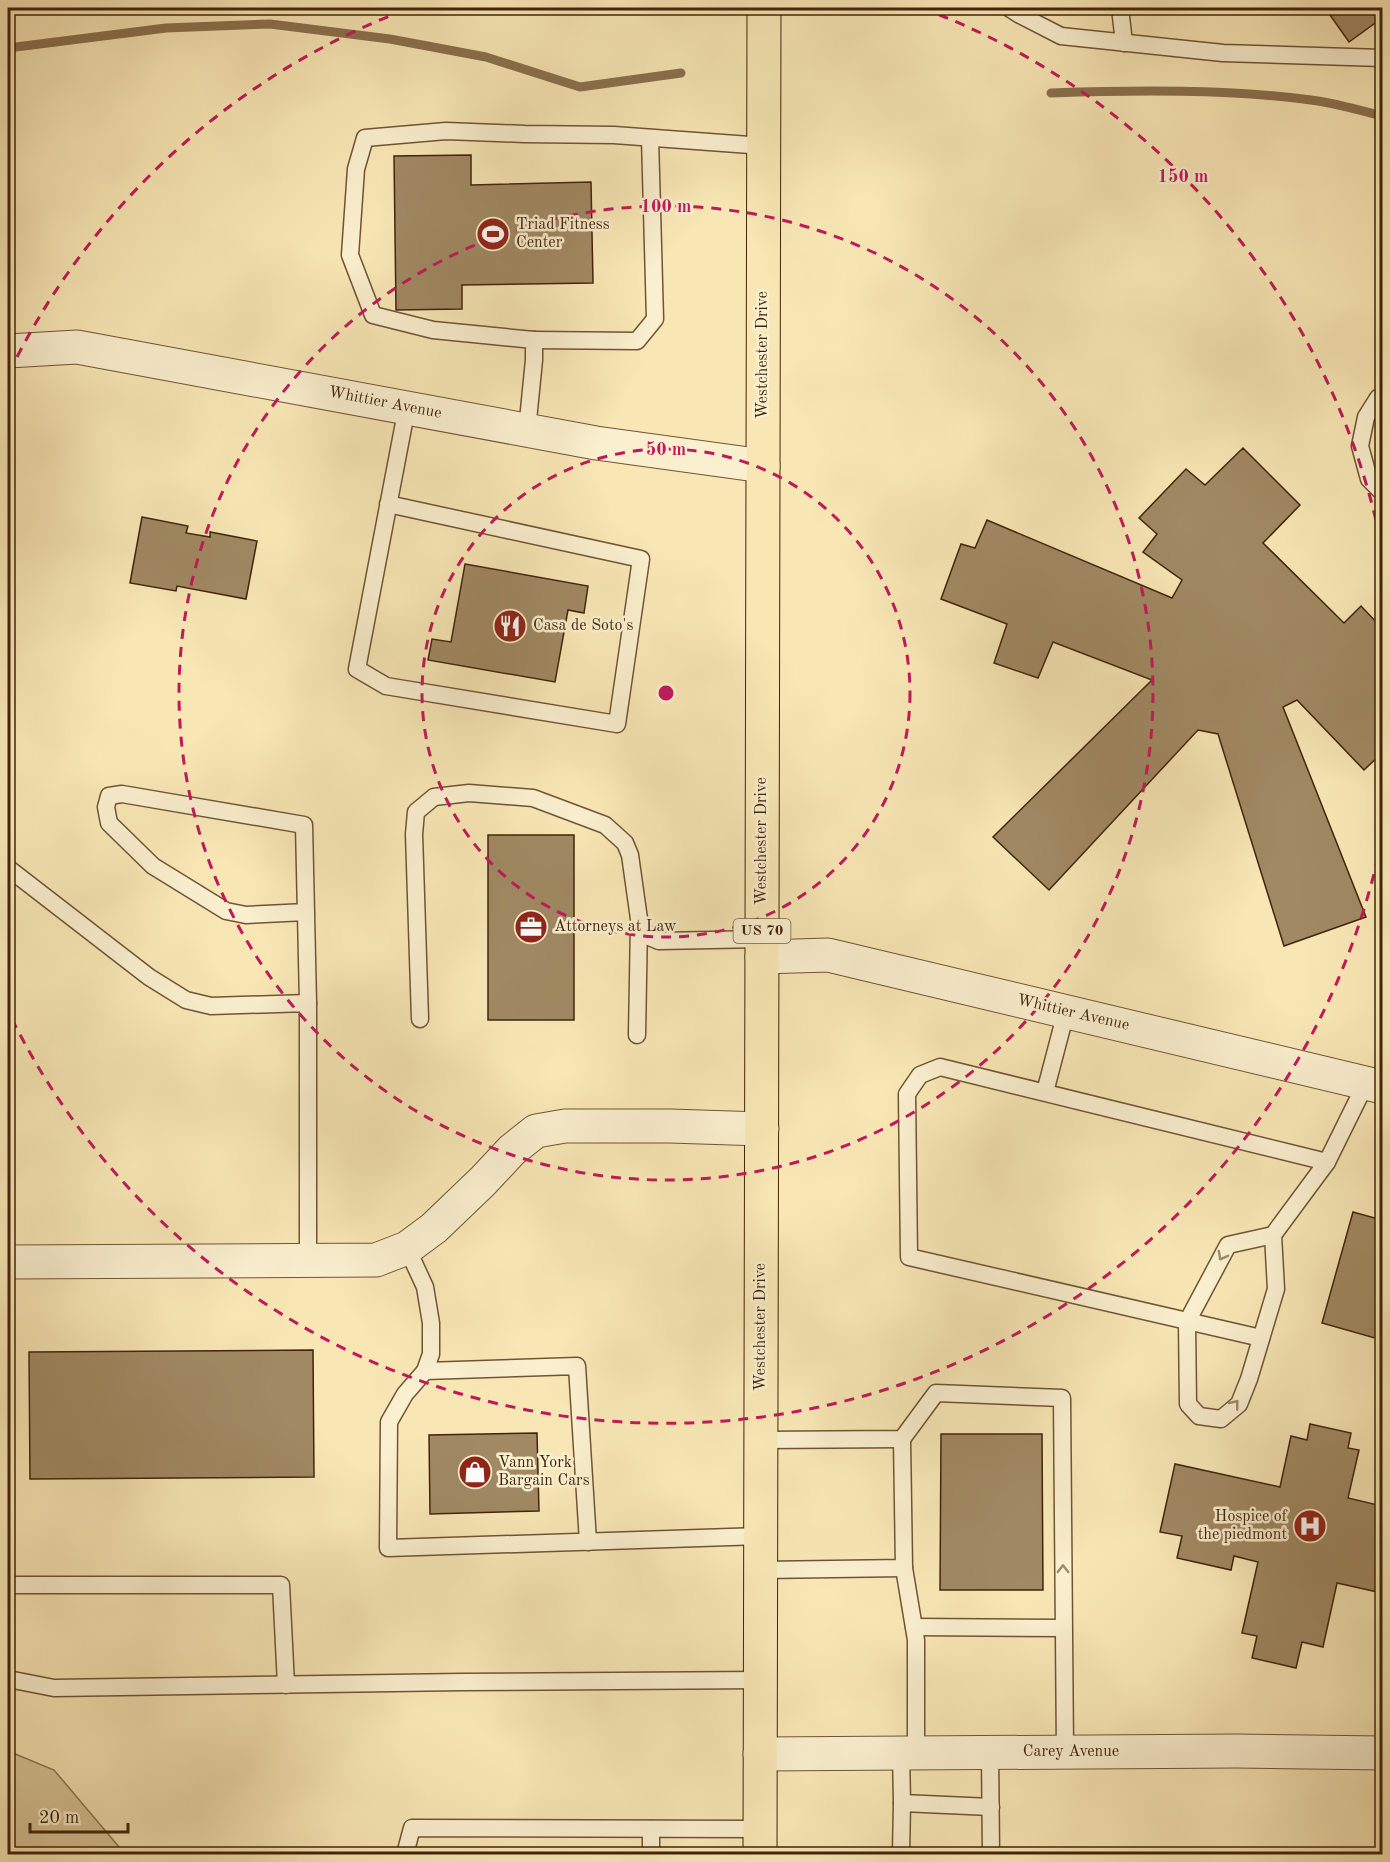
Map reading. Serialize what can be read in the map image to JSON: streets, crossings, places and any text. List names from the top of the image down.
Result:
{
  "streets": {
    "main road": ["Westchester Drive", "US 70"],
    "street": ["Whittier Avenue", "Carey Avenue"]
  },
  "crossings": [
    ["Westchester Drive", "Whittier Avenue"],
    ["Westchester Drive", "Carey Avenue"]
  ],
  "places": {
    "sports": ["Triad Fitness Center"],
    "restaurant": ["Casa de Soto's"],
    "office": ["Attorneys at Law"],
    "shop": ["Vann York Bargain Cars"],
    "hospital": ["Hospice of the piedmont"]
  },
  "scale_bar": "20 m",
  "rings": ["150 m", "100 m", "50 m"]
}
